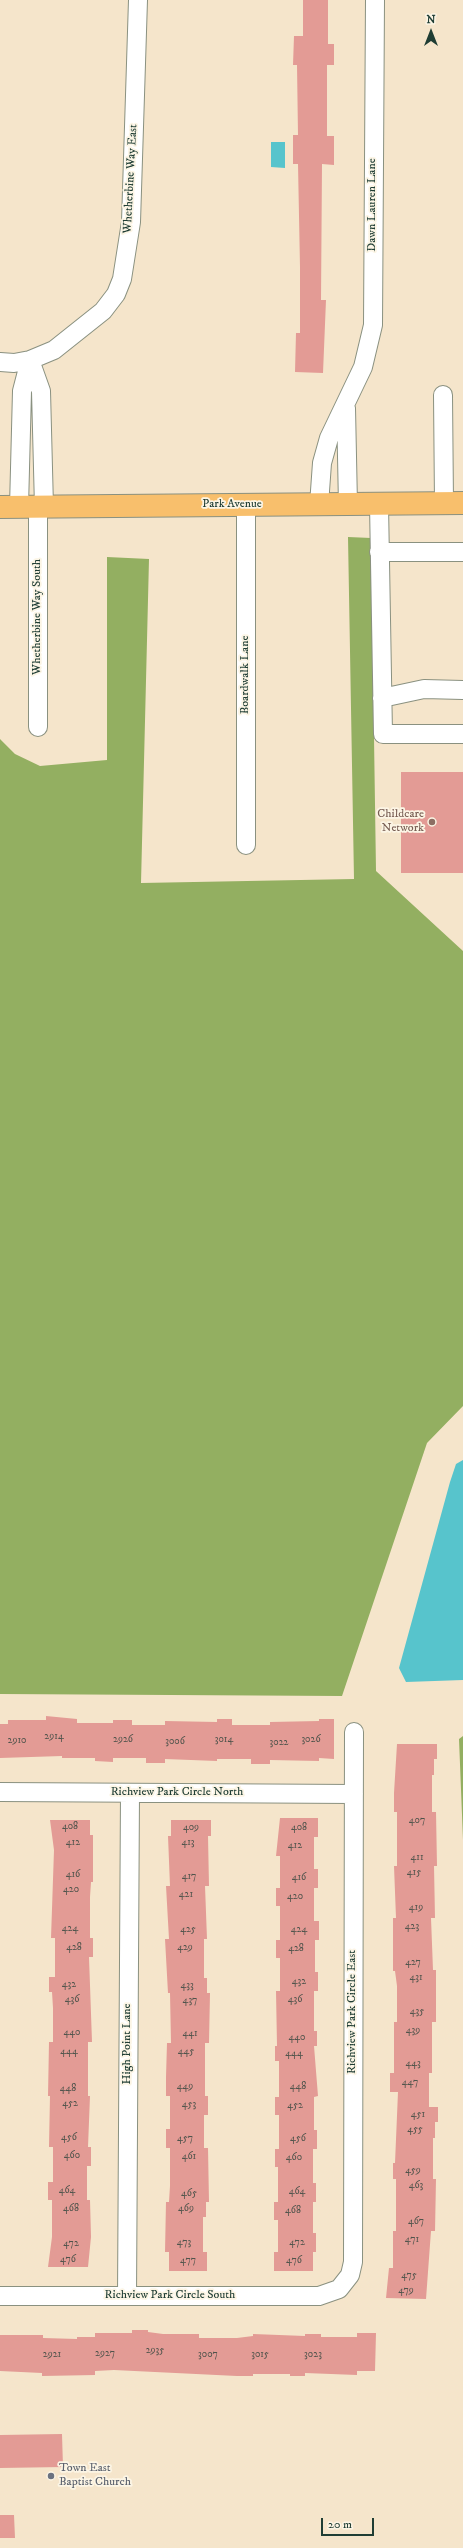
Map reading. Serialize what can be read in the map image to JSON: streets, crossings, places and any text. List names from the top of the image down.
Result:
{
  "streets": {
    "main road": ["Park Avenue"],
    "street": [
      "Whetherbine Way East",
      "Dawn Lauren Lane",
      "Whetherbine Way South",
      "Boardwalk Lane",
      "Richview Park Circle North",
      "Richview Park Circle East",
      "High Point Lane",
      "Richview Park Circle South"
    ]
  },
  "crossings": [
    ["Dawn Lauren Lane", "Park Avenue"],
    ["Park Avenue", "Whetherbine Way South"],
    ["Park Avenue", "Boardwalk Lane"],
    ["Richview Park Circle North", "Richview Park Circle East"],
    ["Richview Park Circle North", "High Point Lane"],
    ["Richview Park Circle East", "Richview Park Circle South"],
    ["High Point Lane", "Richview Park Circle South"]
  ],
  "places": ["Childcare Network", "Town East Baptist Church"],
  "house_numbers": [
    "2914",
    "2926",
    "3014",
    "3026",
    "2910",
    "3006",
    "3022",
    "407",
    "408",
    "409",
    "408",
    "412",
    "413",
    "412",
    "411",
    "415",
    "416",
    "417",
    "416",
    "420",
    "421",
    "420",
    "419",
    "423",
    "424",
    "425",
    "424",
    "428",
    "429",
    "428",
    "427",
    "431",
    "432",
    "432",
    "433",
    "436",
    "436",
    "437",
    "435",
    "439",
    "440",
    "441",
    "440",
    "444",
    "445",
    "444",
    "443",
    "447",
    "449",
    "448",
    "448",
    "452",
    "453",
    "452",
    "451",
    "455",
    "456",
    "457",
    "456",
    "460",
    "461",
    "460",
    "459",
    "463",
    "464",
    "464",
    "465",
    "468",
    "469",
    "468",
    "467",
    "471",
    "473",
    "472",
    "472",
    "476",
    "477",
    "476",
    "475",
    "479",
    "2935",
    "2927",
    "2921",
    "3007",
    "3015",
    "3023"
  ],
  "scale_bar": "20 m",
  "north": "top"
}
